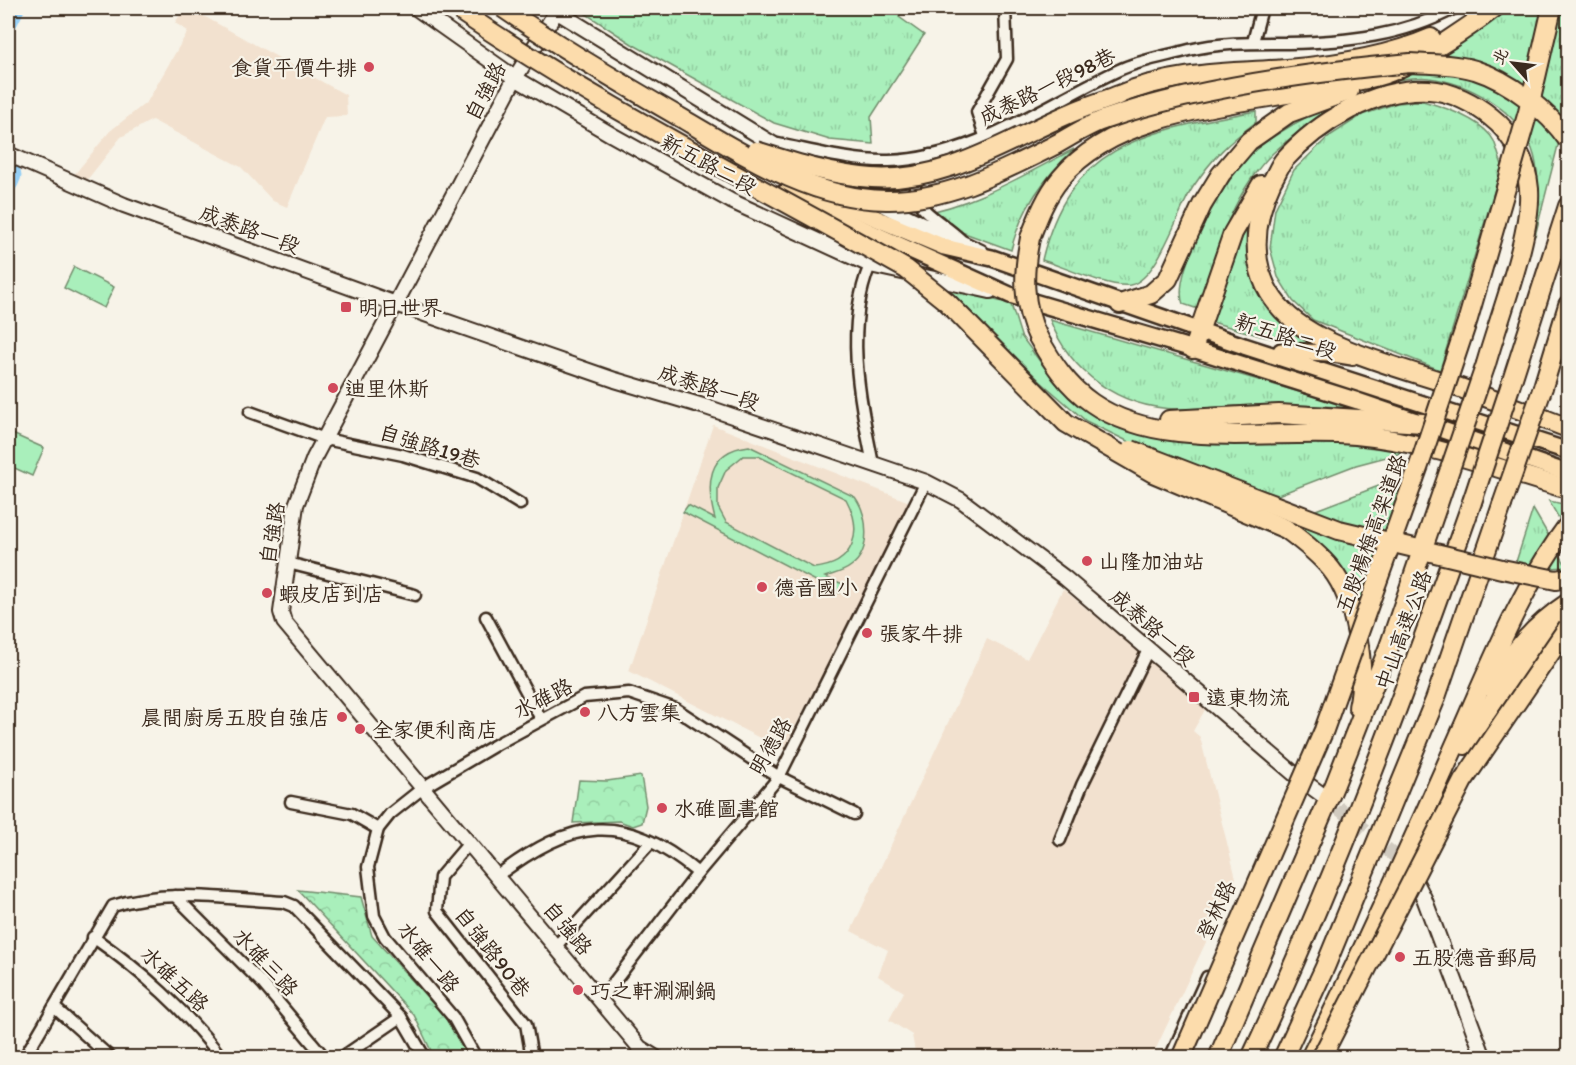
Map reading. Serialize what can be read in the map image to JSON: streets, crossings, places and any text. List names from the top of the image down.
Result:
{
  "streets": {
    "highway": ["五股楊梅高架道路", "中山高速公路"],
    "main road": ["自強路", "新五路二段", "成泰路一段"],
    "street": [
      "成泰路一段98巷",
      "自強路19巷",
      "水碓路",
      "明德路",
      "登林路",
      "自強路90巷",
      "水碓一路",
      "水碓三路",
      "水碓五路"
    ]
  },
  "crossings": [
    ["成泰路一段98巷", "新五路二段"],
    ["自強路", "新五路二段"],
    ["自強路", "成泰路一段"],
    ["自強路", "自強路19巷"],
    ["自強路", "水碓路"],
    ["自強路", "明德路"],
    ["自強路", "自強路90巷"],
    ["自強路", "水碓一路"],
    ["成泰路一段", "明德路"],
    ["成泰路一段", "登林路"],
    ["水碓路", "明德路"],
    ["水碓路", "水碓一路"]
  ],
  "places": {
    "other": [
      "食貨平價牛排",
      "迪里休斯",
      "山隆加油站",
      "德音國小",
      "蝦皮店到店",
      "張家牛排",
      "八方雲集",
      "晨間廚房五股自強店",
      "全家便利商店",
      "水碓圖書館",
      "五股德音郵局",
      "巧之軒涮涮鍋"
    ],
    "transit": ["明日世界", "遠東物流"]
  },
  "north": "top left"
}
